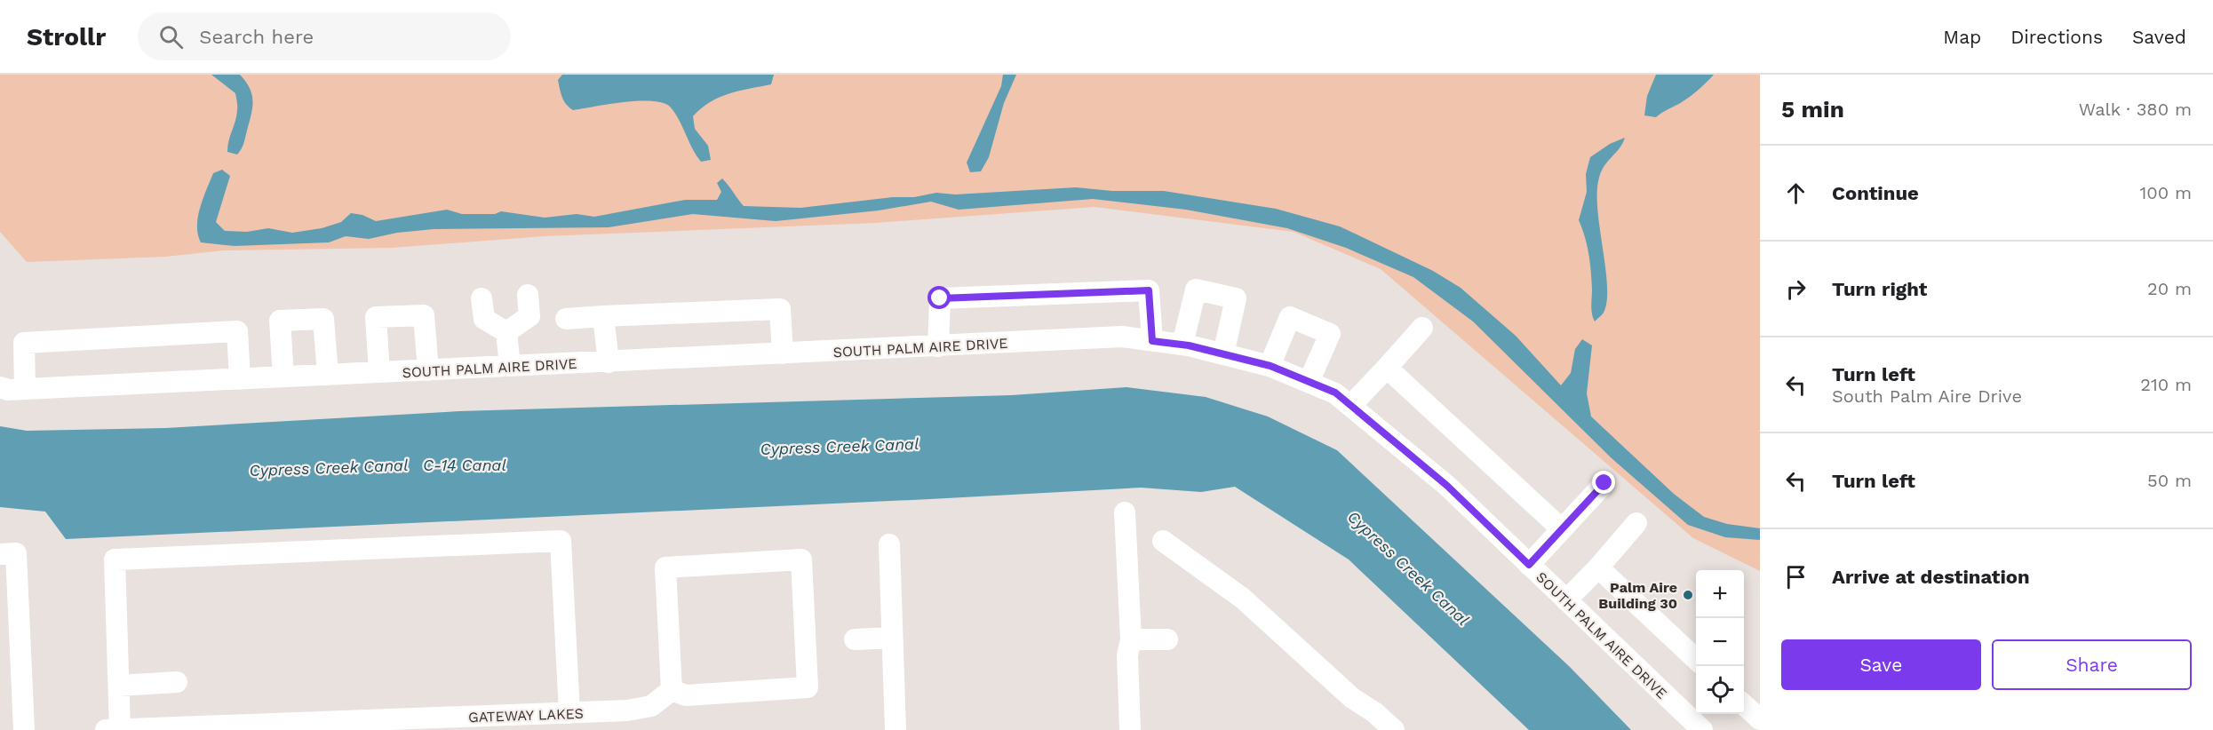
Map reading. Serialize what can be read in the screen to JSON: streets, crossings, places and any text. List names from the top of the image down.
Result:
{
  "streets": {
    "street": ["SOUTH PALM AIRE DRIVE", "GATEWAY LAKES"]
  },
  "water": ["Cypress Creek Canal", "C-14 Canal"],
  "places": ["Palm Aire Building 30"],
  "page": {
    "header": "Strollr",
    "search": "Search here",
    "nav": ["Map", "Directions", "Saved"],
    "heading": ["5 min", "Walk · 380 m"],
    "list": [
      ["Continue", "100 m"],
      ["Turn right", "20 m"],
      ["Turn left", "South Palm Aire Drive", "210 m"],
      ["Turn left", "50 m"],
      "Arrive at destination"
    ],
    "map_buttons": ["+", "−"],
    "buttons": ["Save", "Share"]
  }
}
